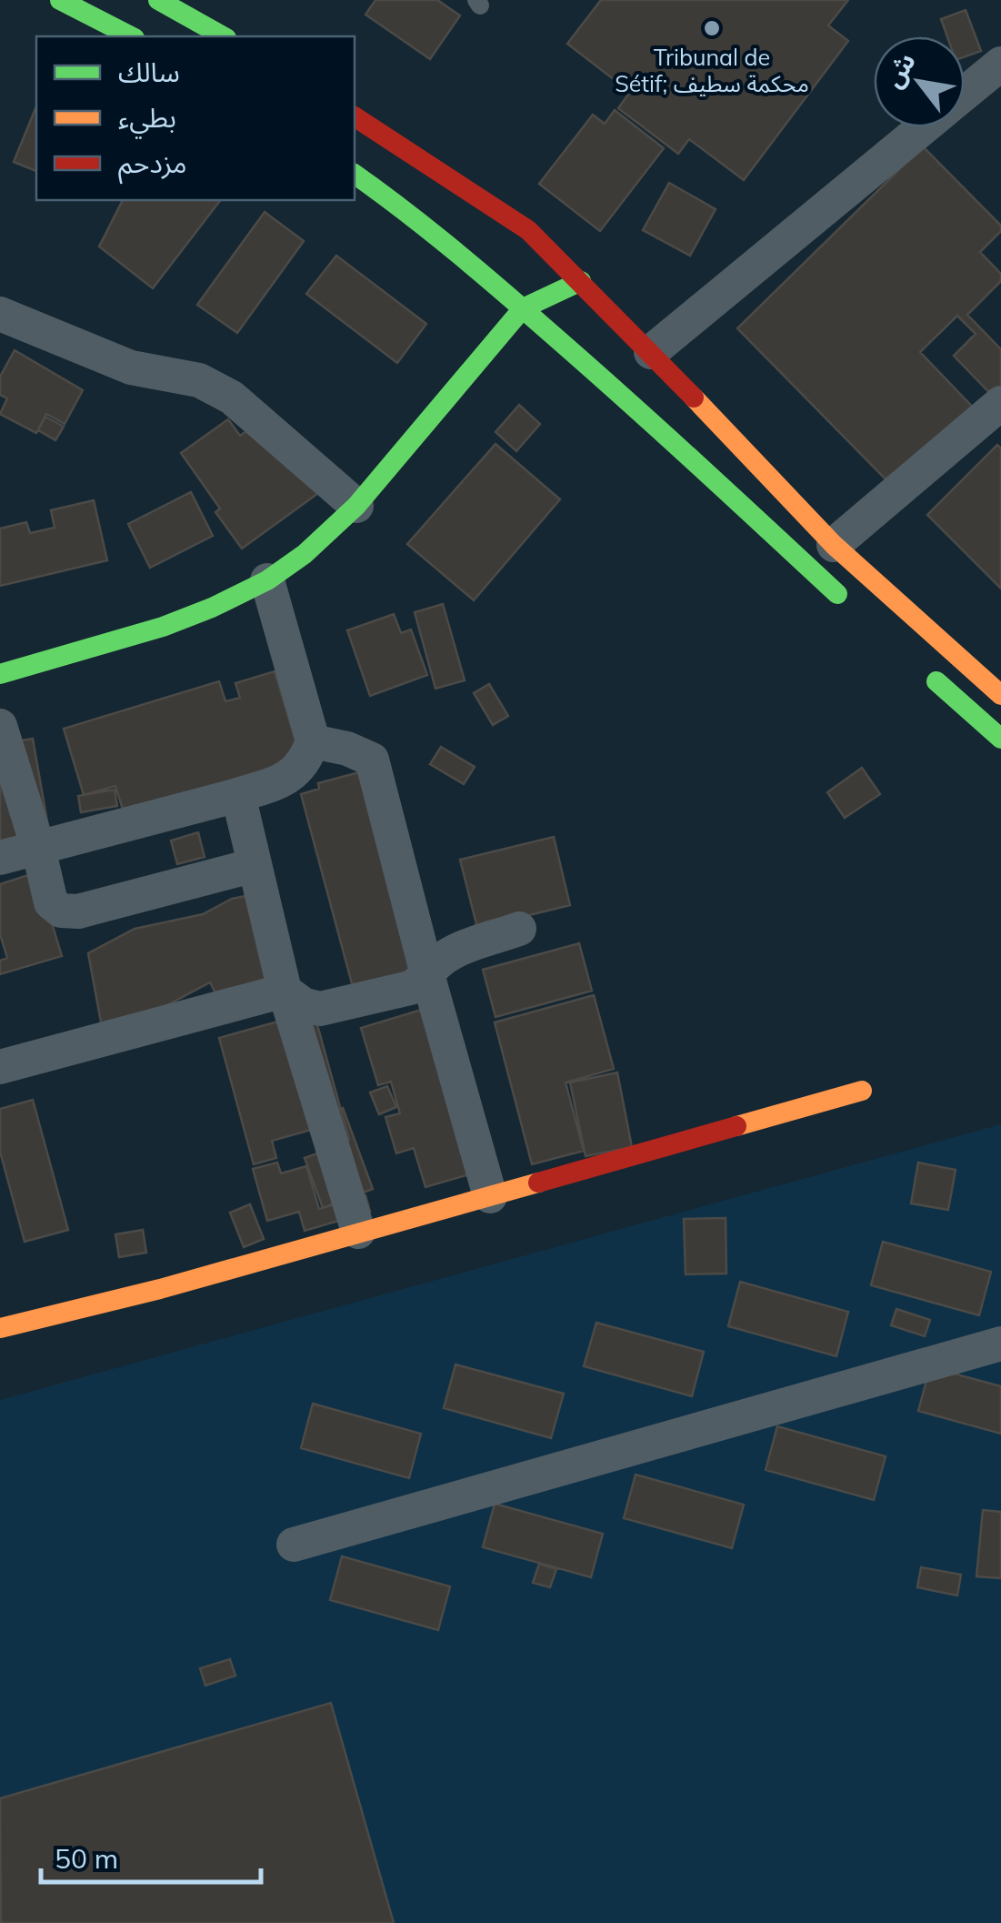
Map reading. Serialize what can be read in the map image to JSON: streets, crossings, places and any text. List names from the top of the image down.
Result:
{
  "places": ["Tribunal de Sétif; محكمة سطيف"],
  "legend": ["سالك", "بطيء", "مزدحم"],
  "scale_bar": "50 m",
  "north": "top left"
}
